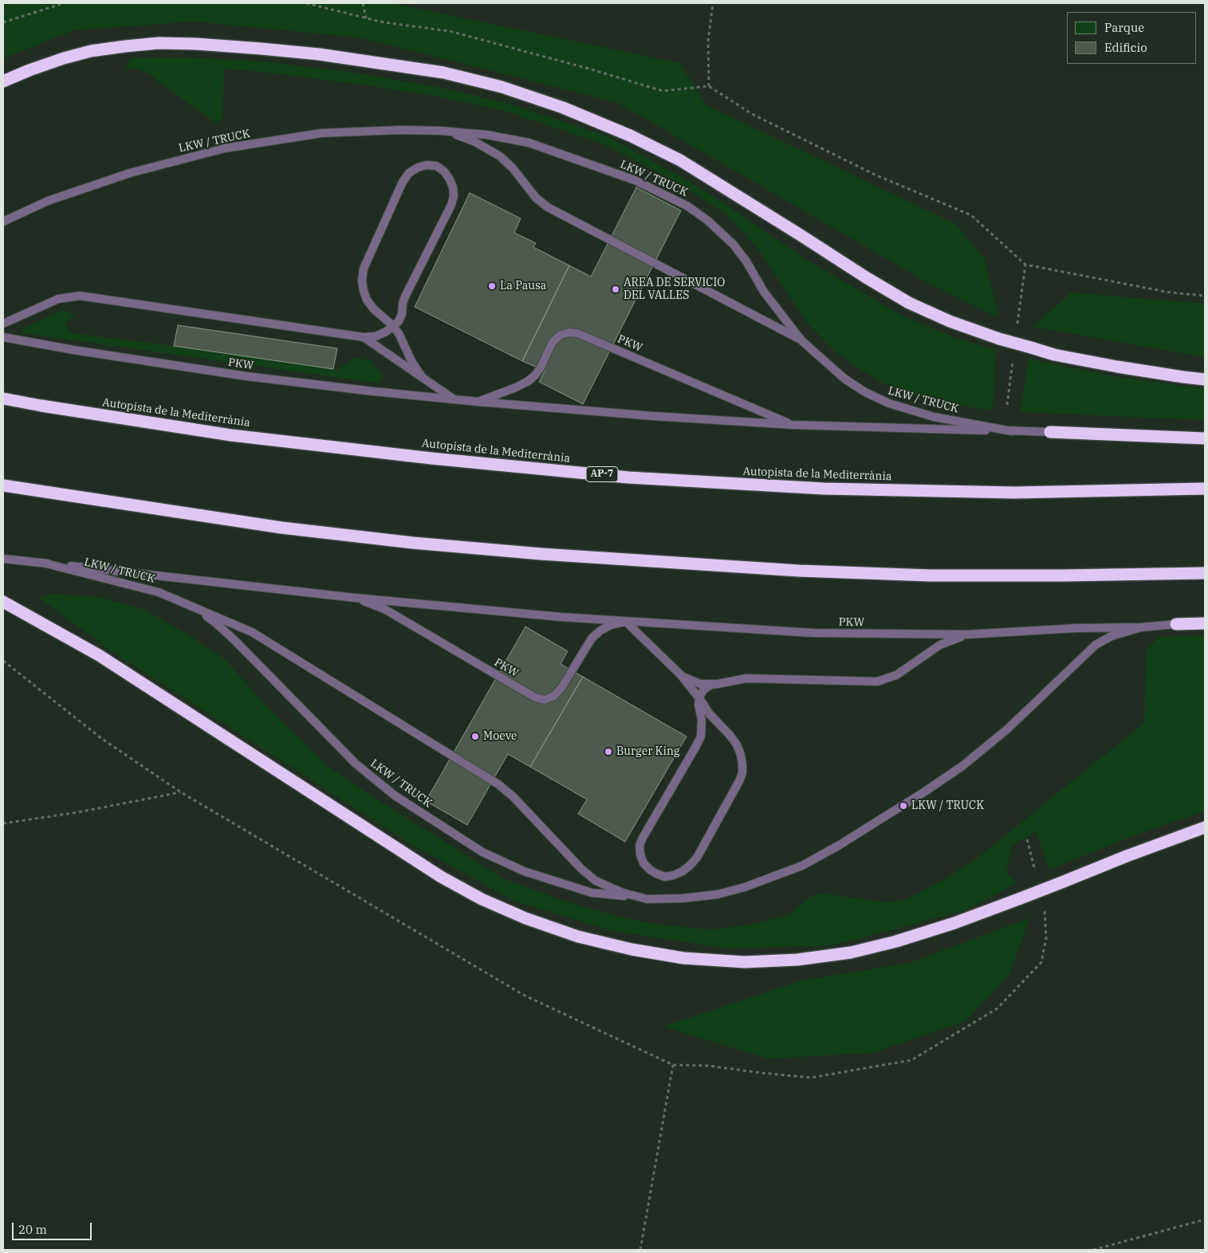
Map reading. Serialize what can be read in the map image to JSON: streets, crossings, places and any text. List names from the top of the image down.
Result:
{
  "streets": {
    "highway": ["Autopista de la Mediterrània", "AP-7"],
    "lane": ["LKW / TRUCK", "PKW"]
  },
  "crossings": [
    ["LKW / TRUCK", "PKW"]
  ],
  "places": [
    "La Pausa",
    "AREA DE SERVICIO DEL VALLES",
    "Moeve",
    "Burger King",
    "LKW / TRUCK"
  ],
  "legend": ["Parque", "Edificio"],
  "scale_bar": "20 m"
}
